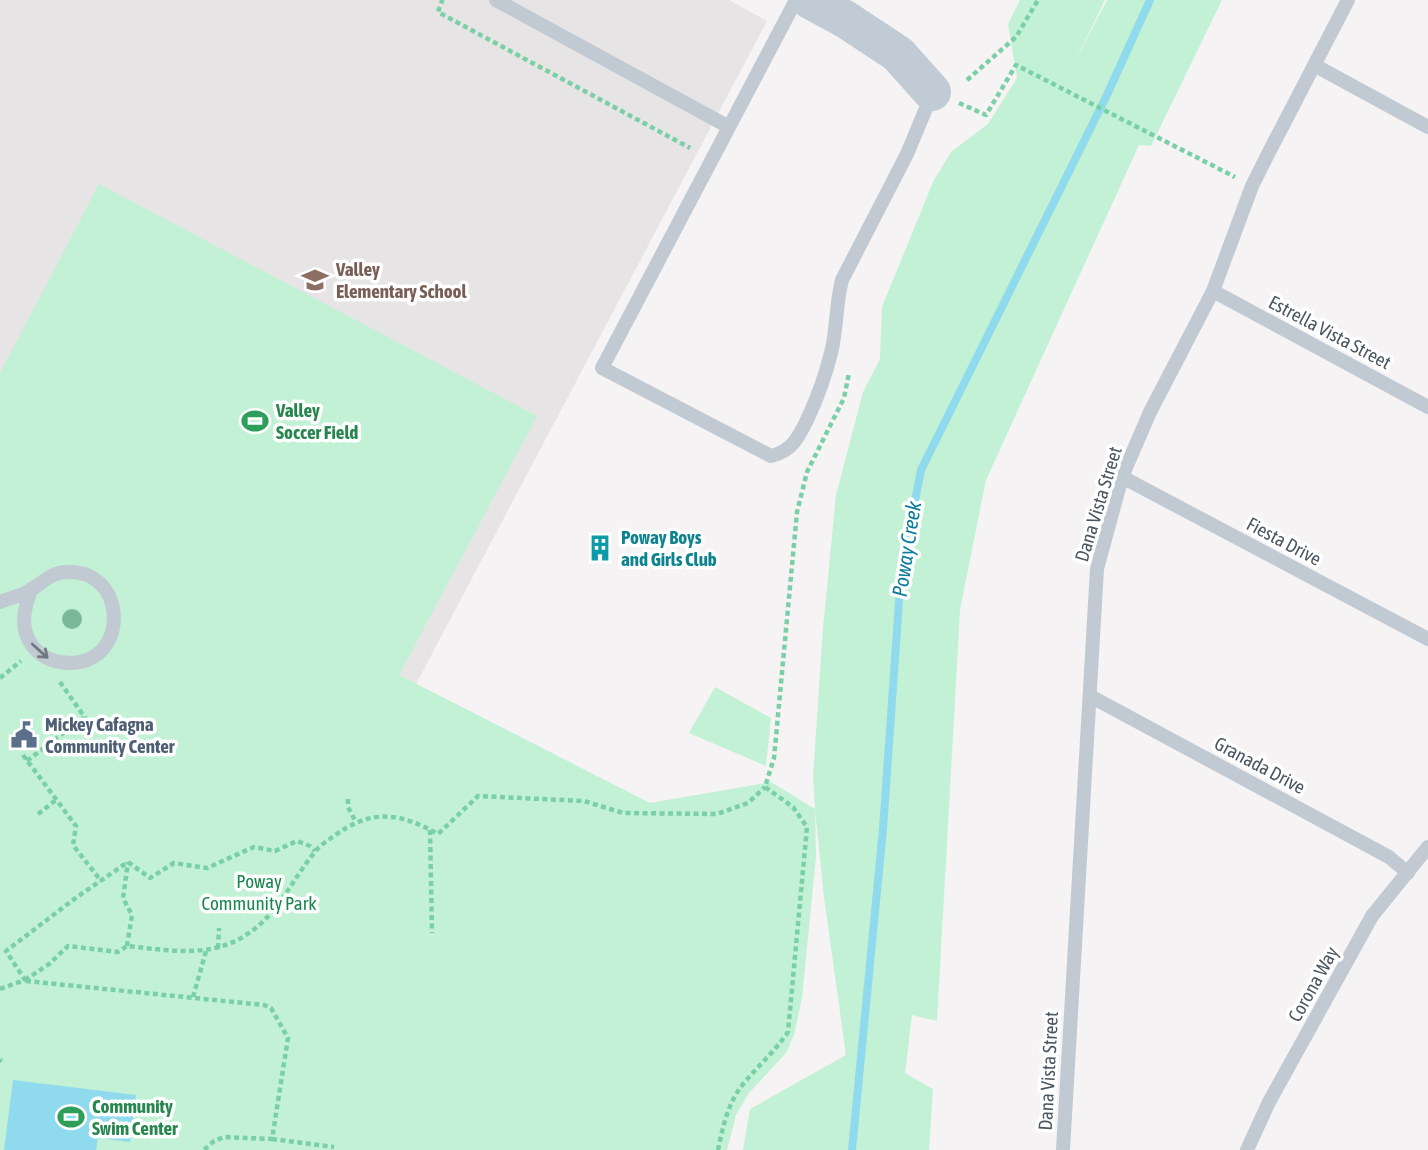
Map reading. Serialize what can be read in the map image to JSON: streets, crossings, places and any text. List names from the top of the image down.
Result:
{
  "streets": {
    "lane": [
      "Estrella Vista Street",
      "Dana Vista Street",
      "Fiesta Drive",
      "Granada Drive",
      "Corona Way"
    ]
  },
  "crossings": [
    ["Estrella Vista Street", "Dana Vista Street"],
    ["Dana Vista Street", "Fiesta Drive"],
    ["Dana Vista Street", "Granada Drive"],
    ["Granada Drive", "Corona Way"]
  ],
  "water": ["Poway Creek"],
  "parks": ["Poway Community Park"],
  "places": {
    "school or university": ["Valley Elementary School"],
    "sports": ["Valley Soccer Field", "Community Swim Center"],
    "building": ["Poway Boys and Girls Club"],
    "public building": ["Mickey Cafagna Community Center"]
  }
}
